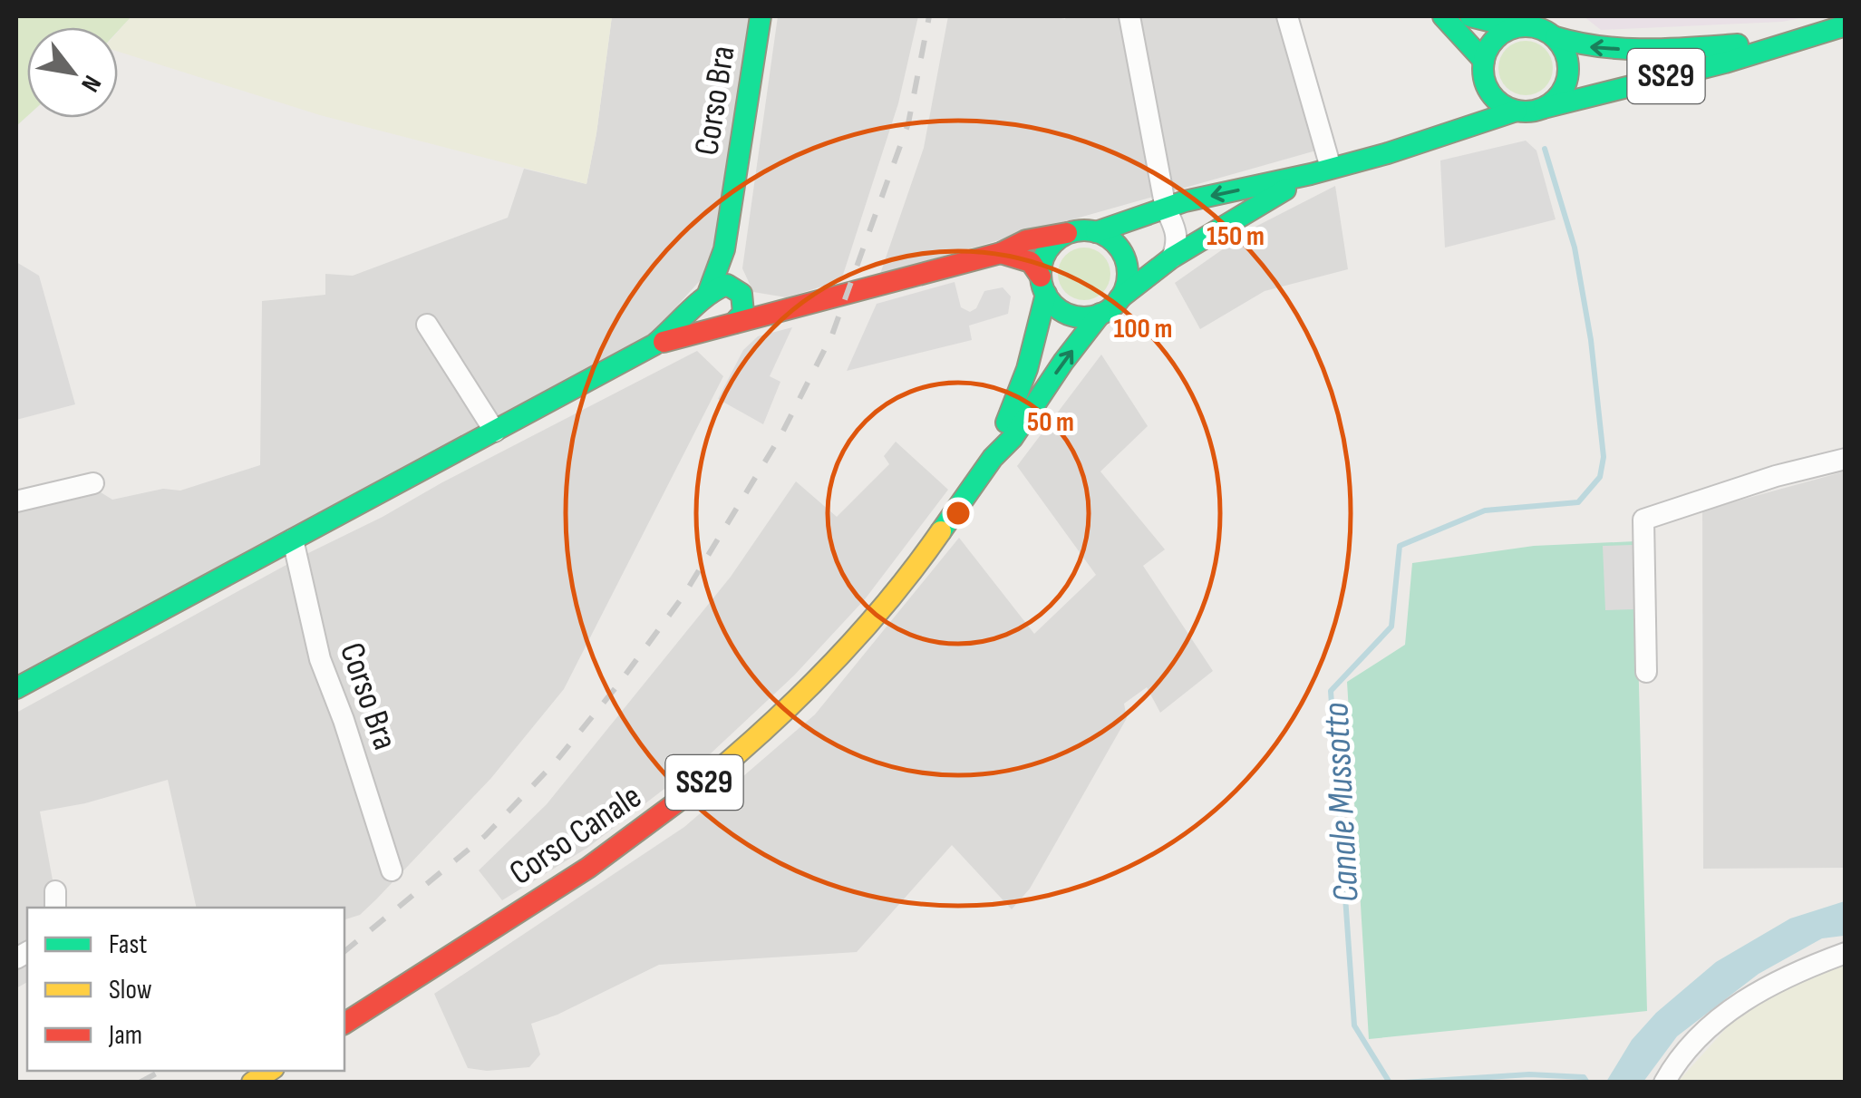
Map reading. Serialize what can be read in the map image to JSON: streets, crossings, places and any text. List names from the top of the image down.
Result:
{
  "streets": {
    "main road": ["SS29", "Corso Bra", "Corso Canale"]
  },
  "crossings": [
    ["Corso Bra", "Corso Canale"]
  ],
  "water": ["Canale Mussotto"],
  "legend": ["Fast", "Slow", "Jam"],
  "north": "bottom right",
  "rings": ["150 m", "100 m", "50 m"]
}
